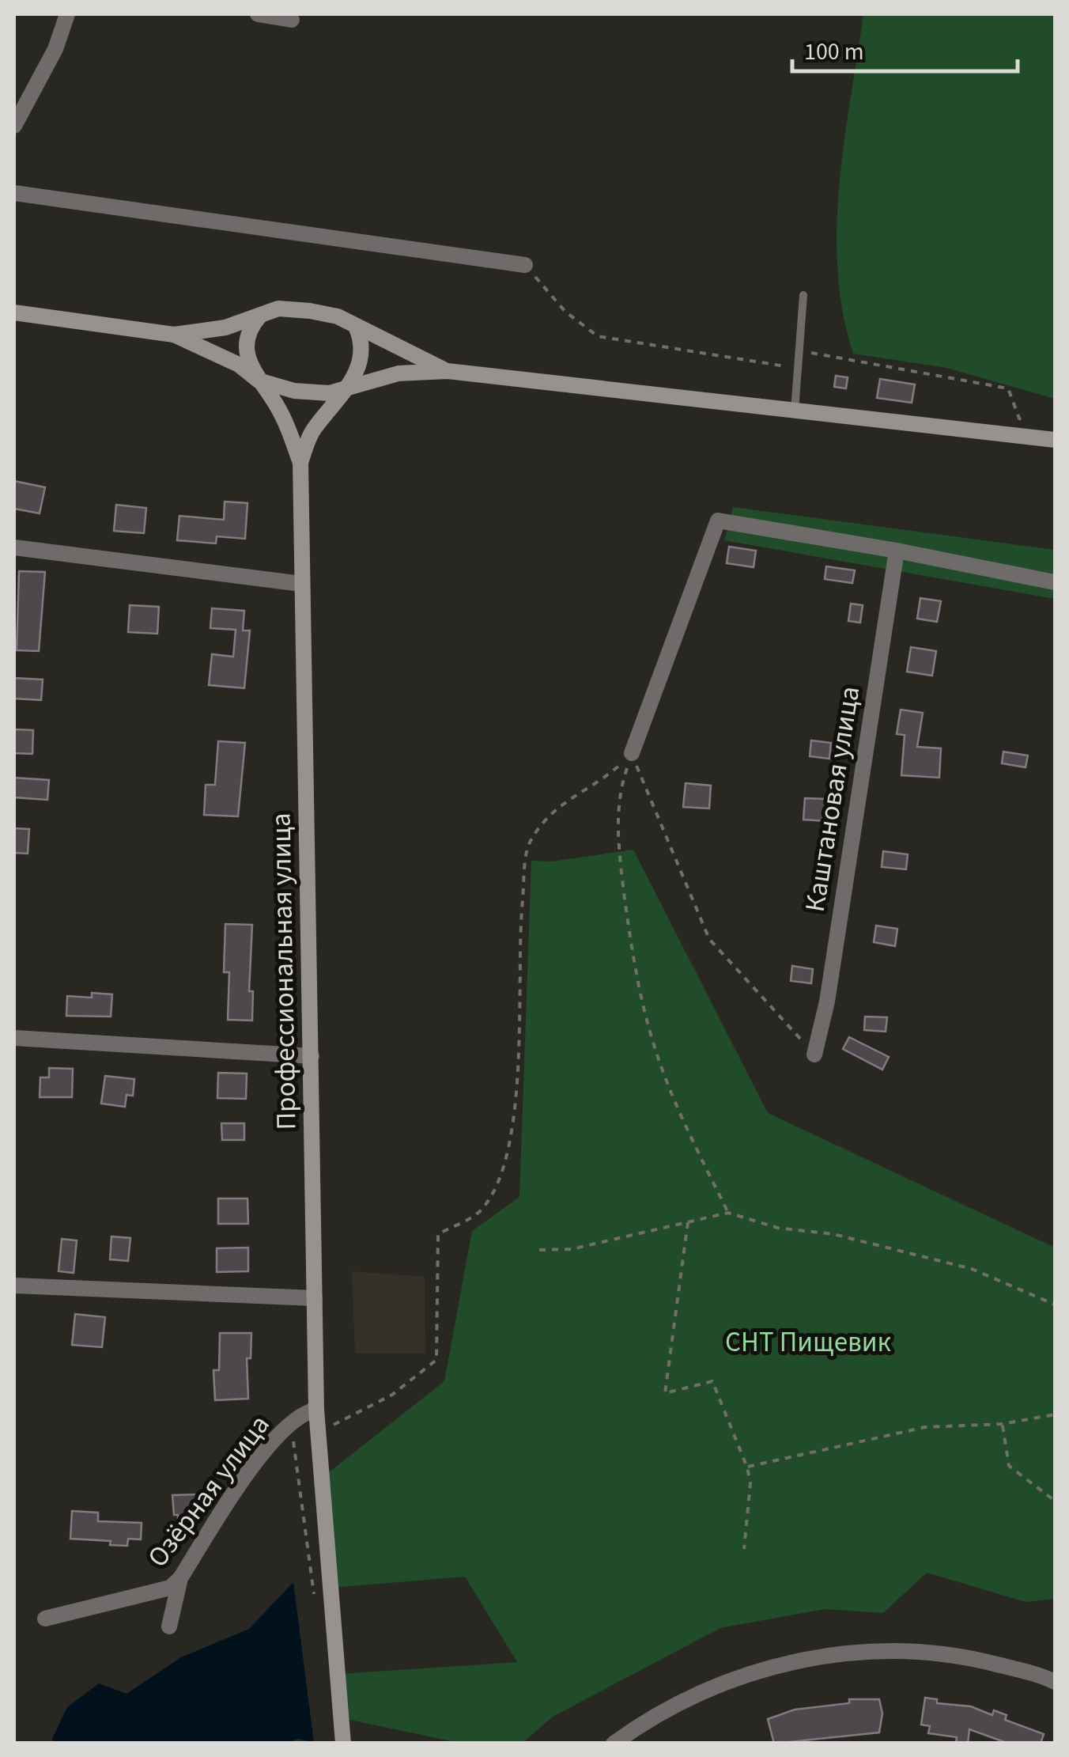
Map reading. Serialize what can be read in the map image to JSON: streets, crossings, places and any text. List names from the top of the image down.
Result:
{
  "streets": {
    "main road": ["Профессиональная улица"],
    "street": ["Каштановая улица", "Озёрная улица"]
  },
  "crossings": [
    ["Профессиональная улица", "Озёрная улица"]
  ],
  "parks": ["СНТ Пищевик"],
  "scale_bar": "100 m"
}
